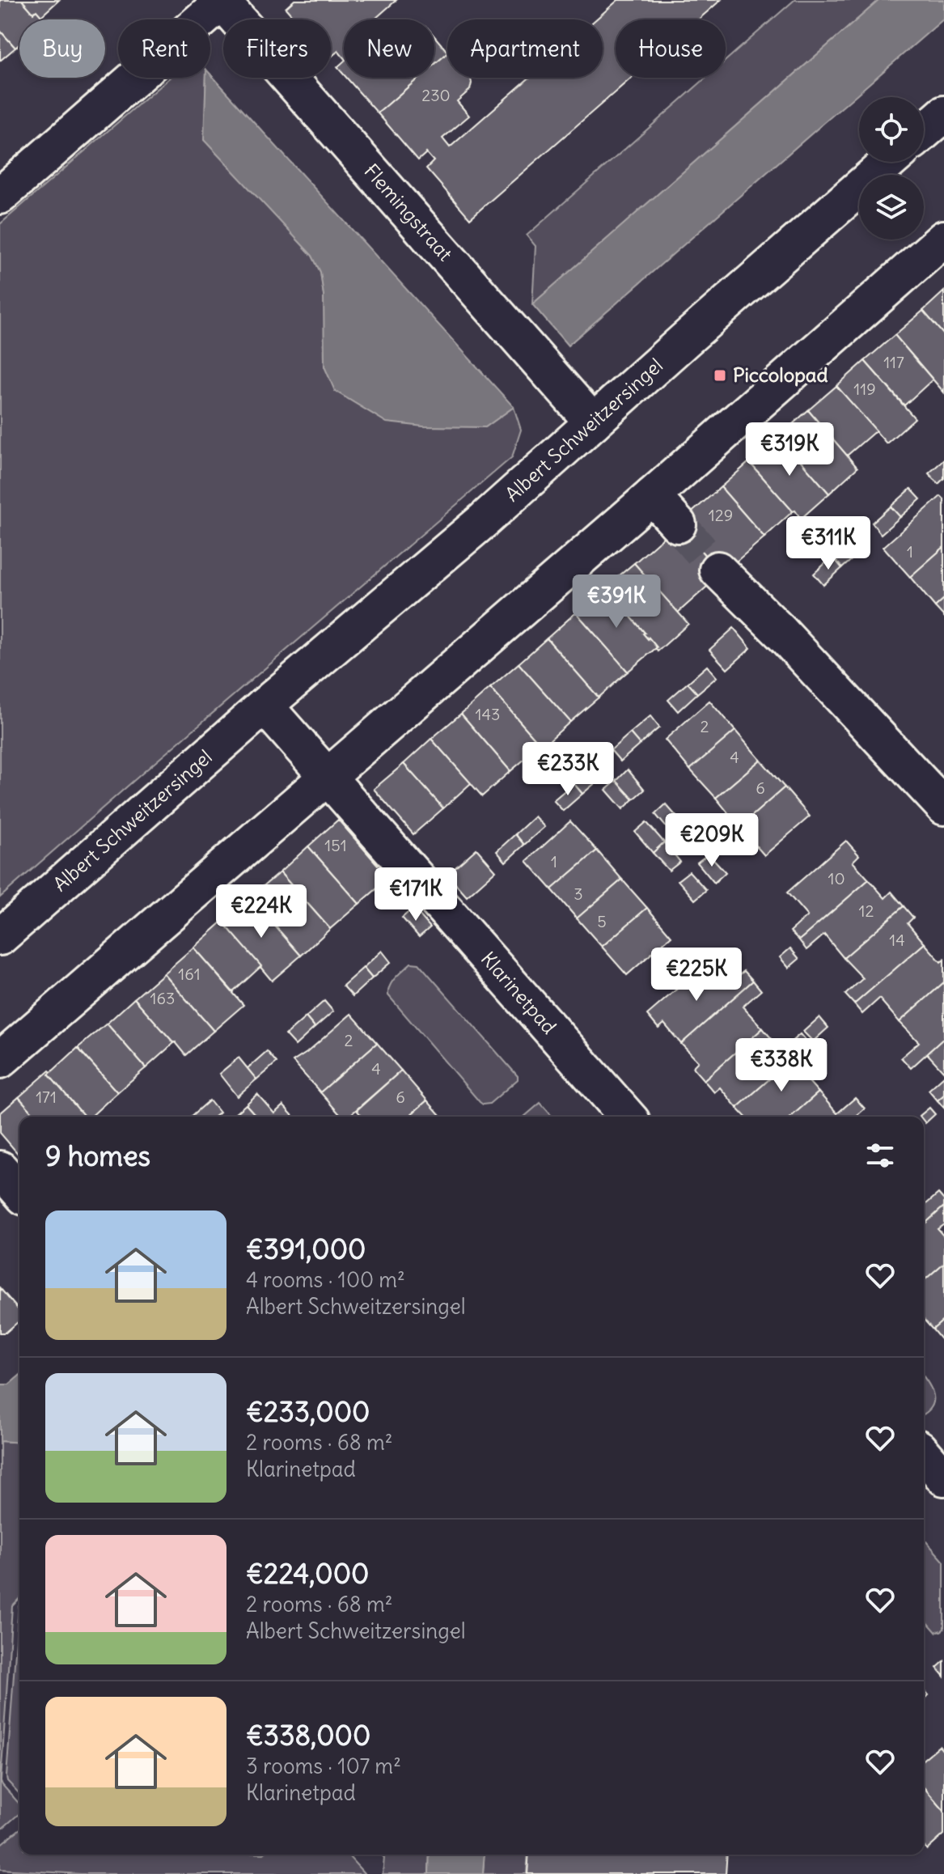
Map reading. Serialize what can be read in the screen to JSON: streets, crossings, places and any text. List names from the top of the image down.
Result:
{
  "streets": {
    "street": ["Flemingstraat", "Albert Schweitzersingel", "Klarinetpad"]
  },
  "crossings": [
    ["Flemingstraat", "Albert Schweitzersingel"]
  ],
  "places": {
    "transit": ["Piccolopad"]
  },
  "house_numbers": [
    "230",
    "117",
    "119",
    "129",
    "1",
    "143",
    "2",
    "4",
    "6",
    "151",
    "1",
    "10",
    "3",
    "12",
    "5",
    "14",
    "161",
    "163",
    "2",
    "4",
    "171",
    "6"
  ],
  "page": {
    "chip": [
      "Buy",
      "Rent",
      "Filters",
      "New",
      "Apartment",
      "House"
    ],
    "price": [
      "€319K",
      "€311K",
      "€391K",
      "€233K",
      "€209K",
      "€171K",
      "€224K",
      "€225K",
      "€338K"
    ],
    "heading": "9 homes",
    "list": [
      {
        "name": "€391,000",
        "note": "4 rooms · 100 m² · Albert Schweitzersingel"
      },
      {
        "name": "€233,000",
        "note": "2 rooms · 68 m² · Klarinetpad"
      },
      {
        "name": "€224,000",
        "note": "2 rooms · 68 m² · Albert Schweitzersingel"
      },
      {
        "name": "€338,000",
        "note": "3 rooms · 107 m² · Klarinetpad"
      }
    ]
  }
}
